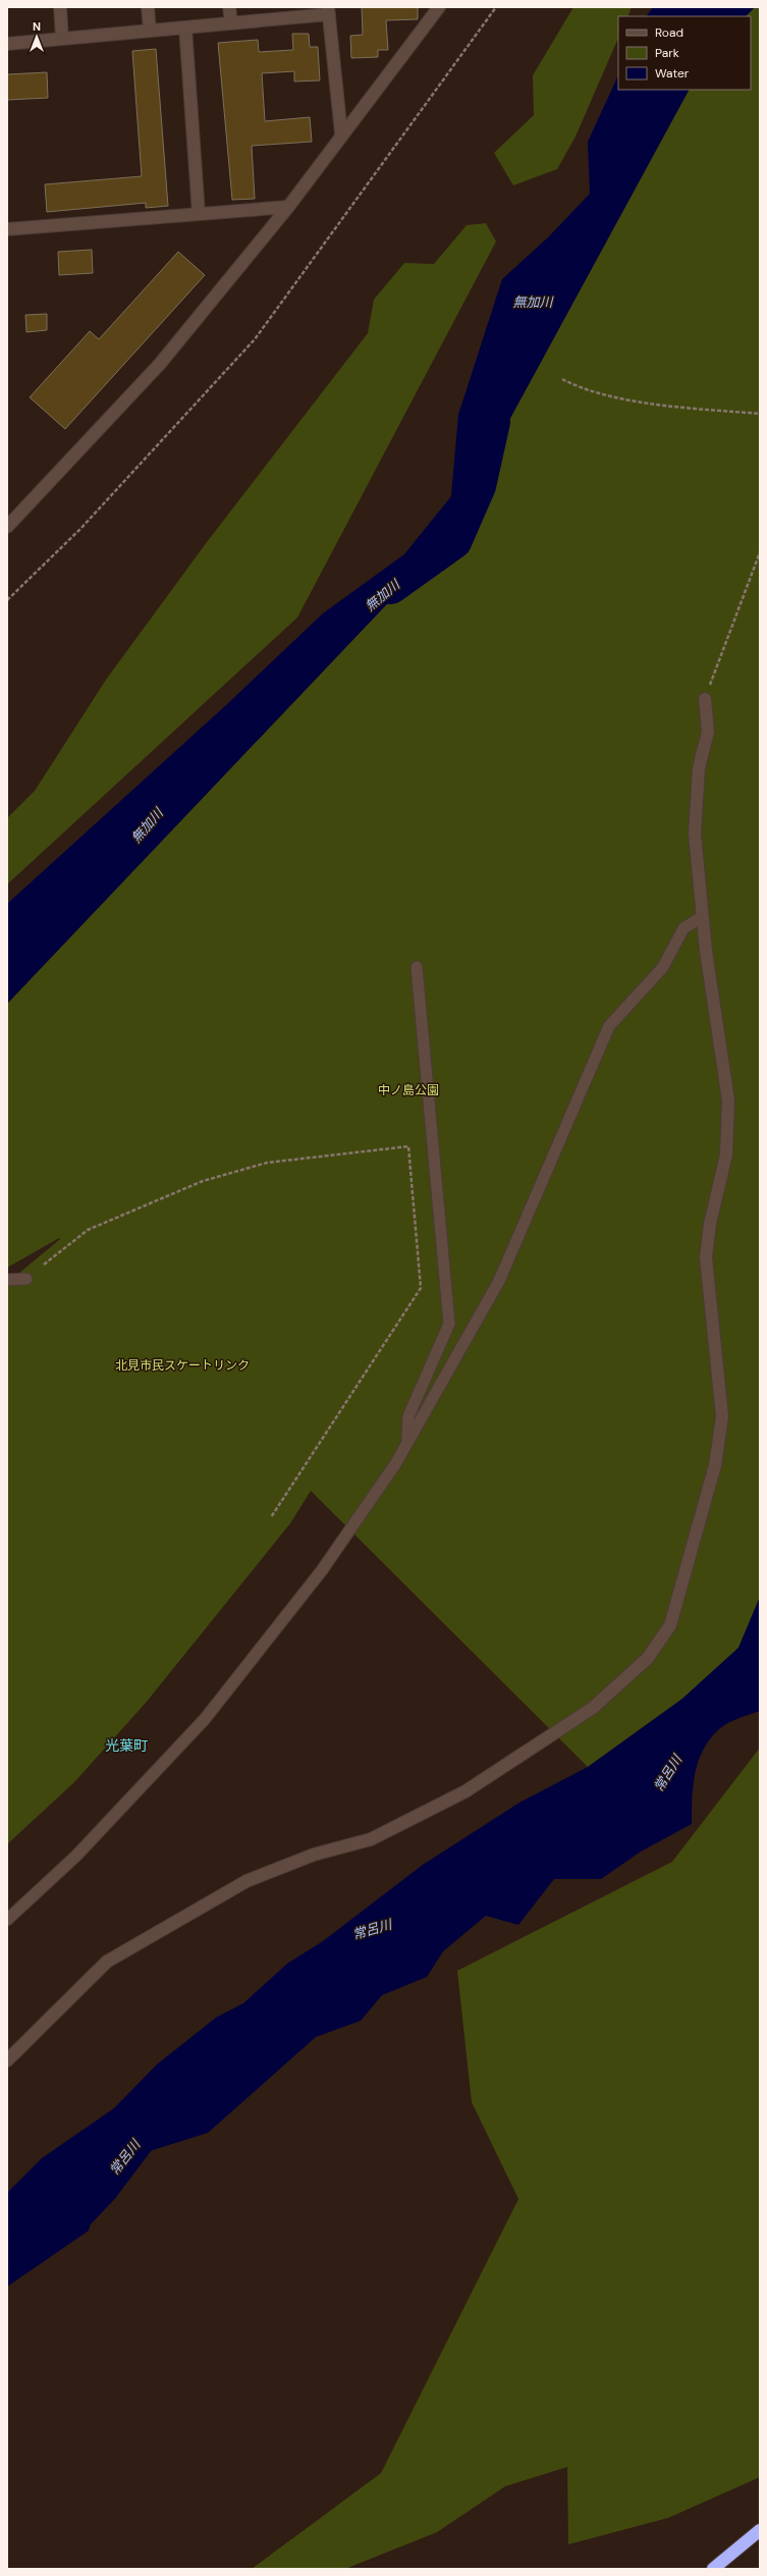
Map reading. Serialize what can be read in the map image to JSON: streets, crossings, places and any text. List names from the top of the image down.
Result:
{
  "districts": ["光葉町"],
  "water": ["無加川", "常呂川"],
  "parks": ["中ノ島公園", "北見市民スケートリンク"],
  "legend": ["Road", "Park", "Water"],
  "north": "top"
}
